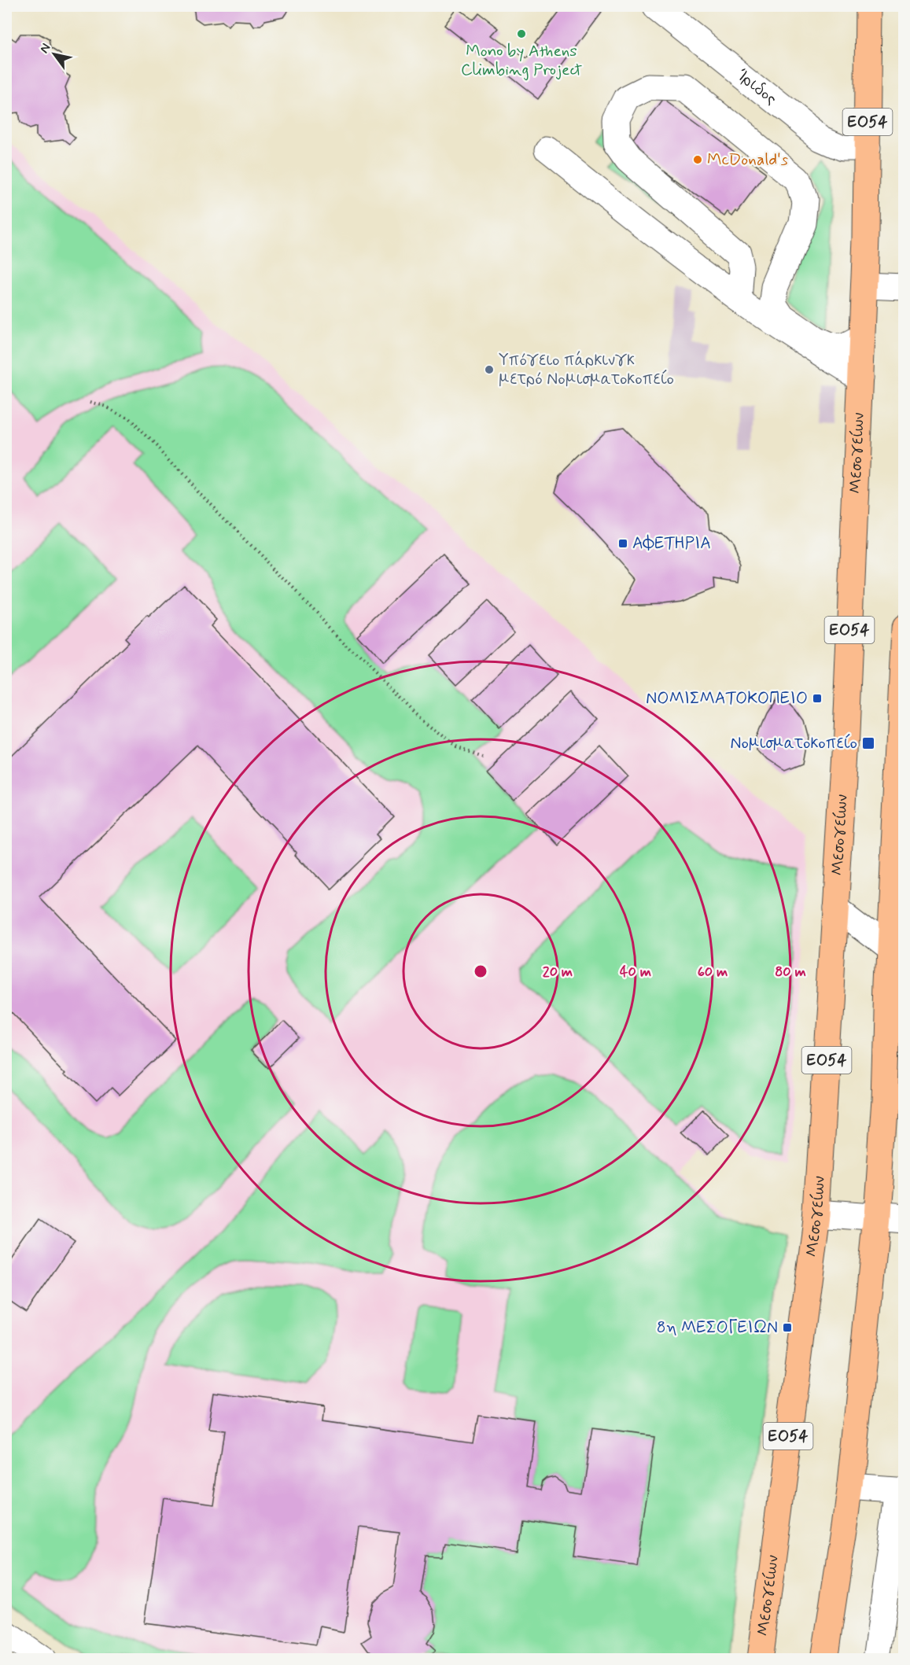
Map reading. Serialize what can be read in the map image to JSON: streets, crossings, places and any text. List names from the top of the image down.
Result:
{
  "streets": {
    "main road": ["ΕΟ54", "Μεσογείων"],
    "street": ["Ίριδος"]
  },
  "crossings": [
    ["Ίριδος", "Μεσογείων"]
  ],
  "places": {
    "other": ["Mono by Athens Climbing Project", "McDonald's", "Υπόγειο πάρκινγκ μετρό Νομισματοκοπείο"],
    "transit": [
      "ΑΦΕΤΗΡΙΑ",
      "ΝΟΜΙΣΜΑΤΟΚΟΠΕΙΟ",
      "Νομισματοκοπείο",
      "8η ΜΕΣΟΓΕΙΩΝ"
    ]
  },
  "north": "top left",
  "rings": [
    "20 m",
    "40 m",
    "60 m",
    "80 m"
  ]
}
